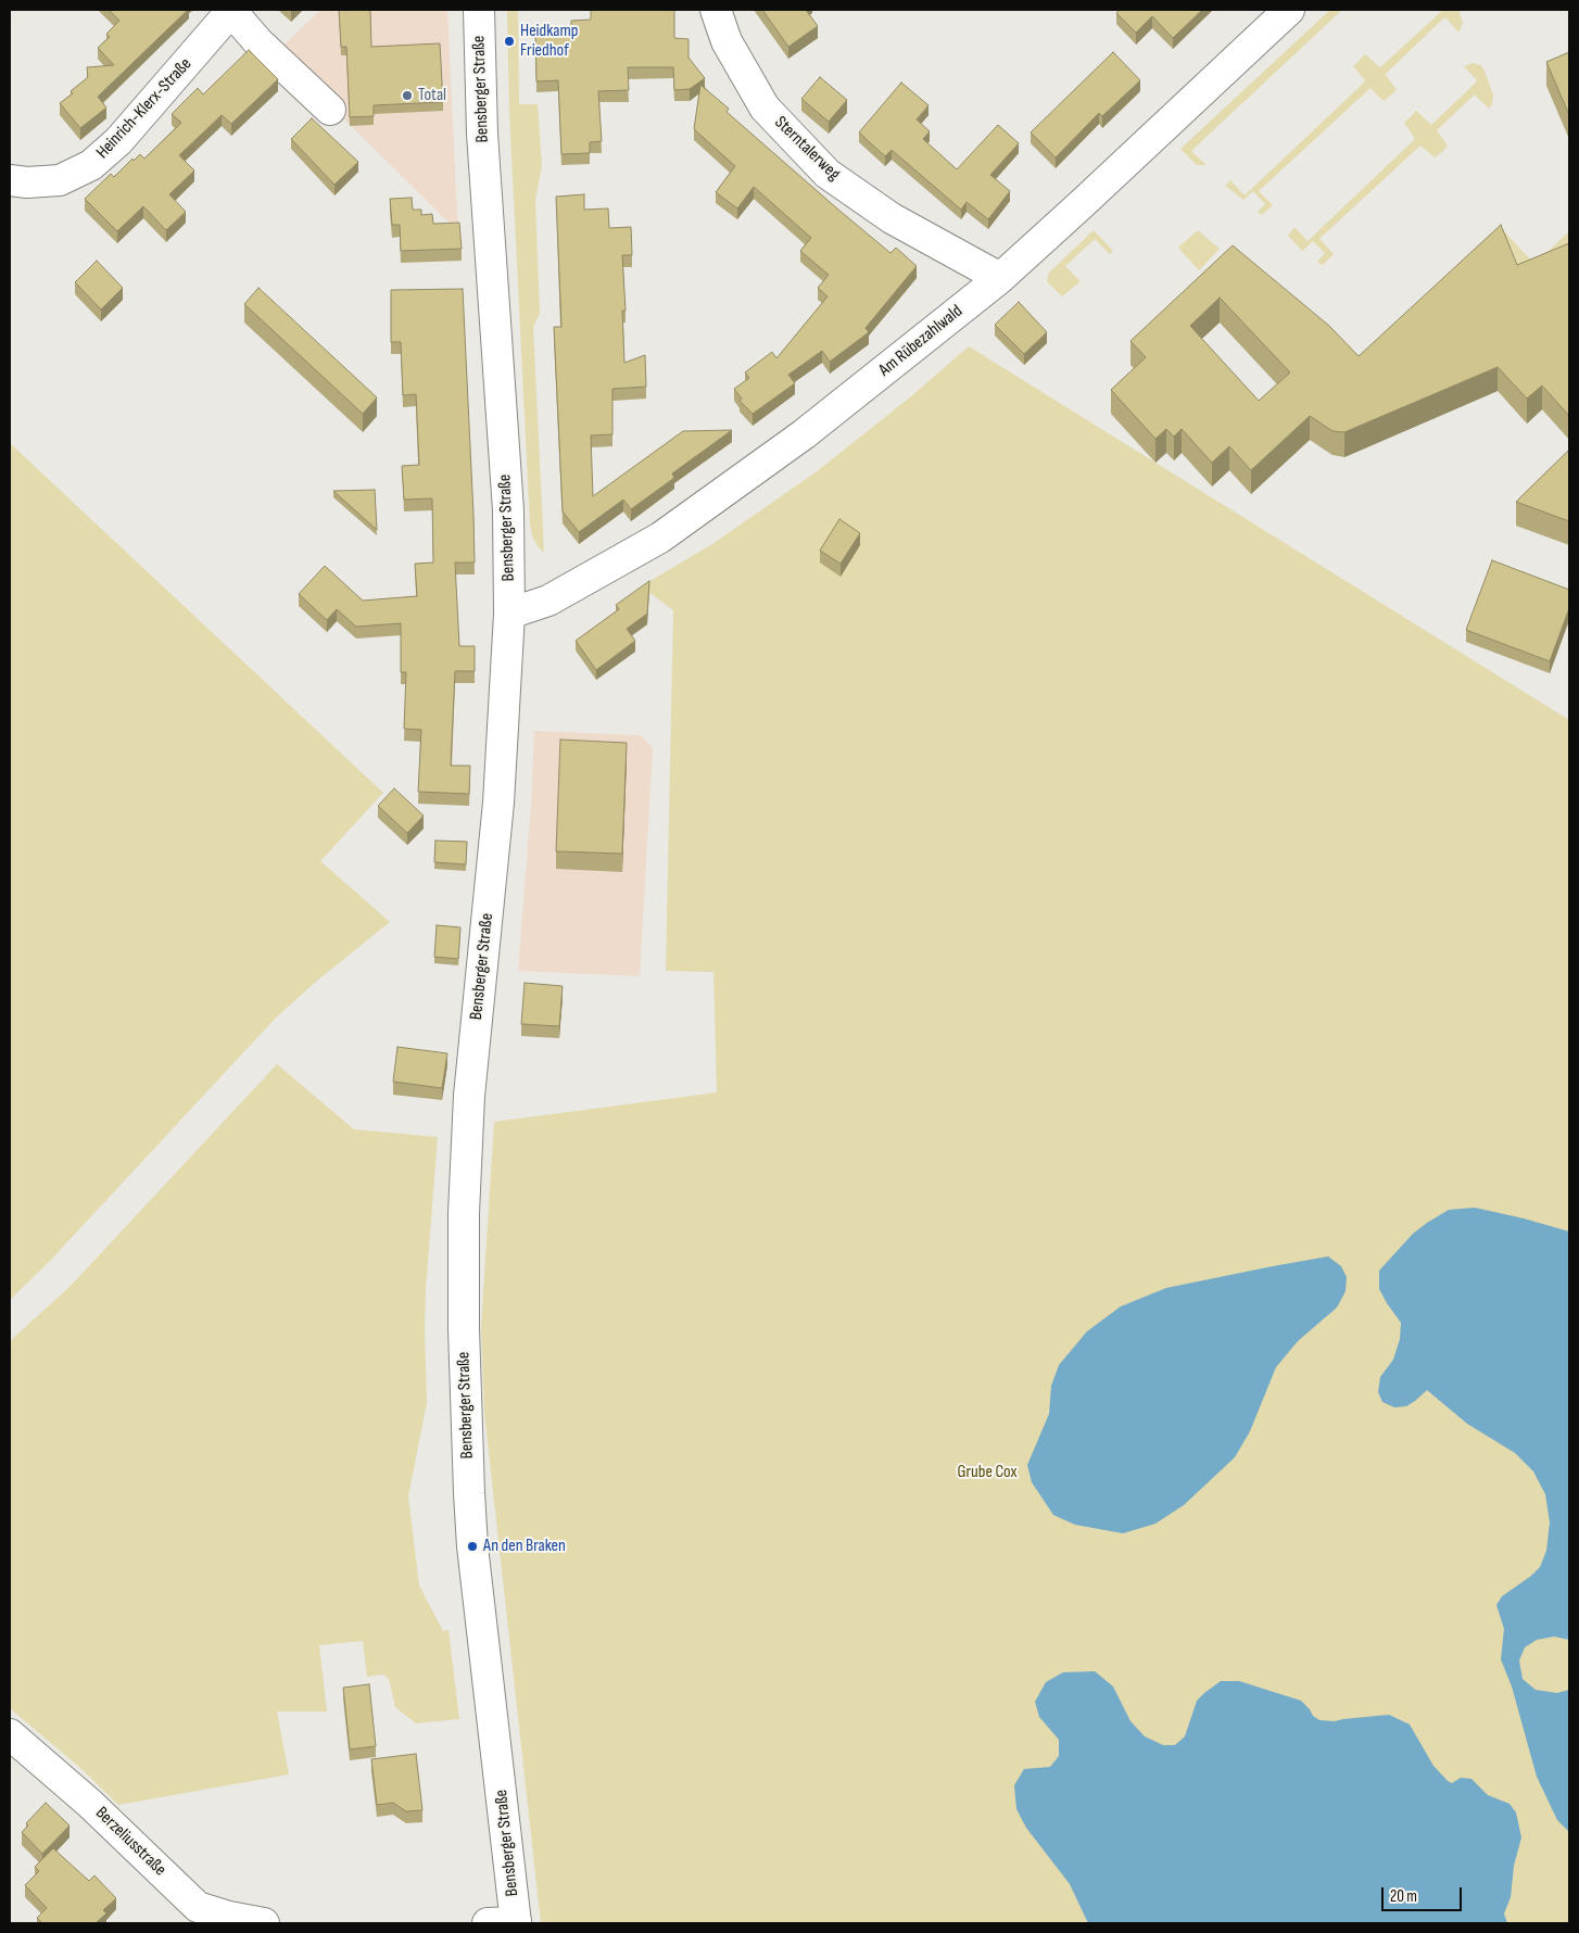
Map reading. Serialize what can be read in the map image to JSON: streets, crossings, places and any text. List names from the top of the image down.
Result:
{
  "streets": {
    "street": [
      "Bensberger Straße",
      "Heinrich-Klerx-Straße",
      "Sterntalerweg",
      "Am Rübezahlwald",
      "Berzeliusstraße"
    ]
  },
  "crossings": [
    ["Bensberger Straße", "Am Rübezahlwald"],
    ["Sterntalerweg", "Am Rübezahlwald"]
  ],
  "parks": ["Grube Cox"],
  "places": ["Heidkamp Friedhof", "Total", "An den Braken"],
  "scale_bar": "20 m"
}
